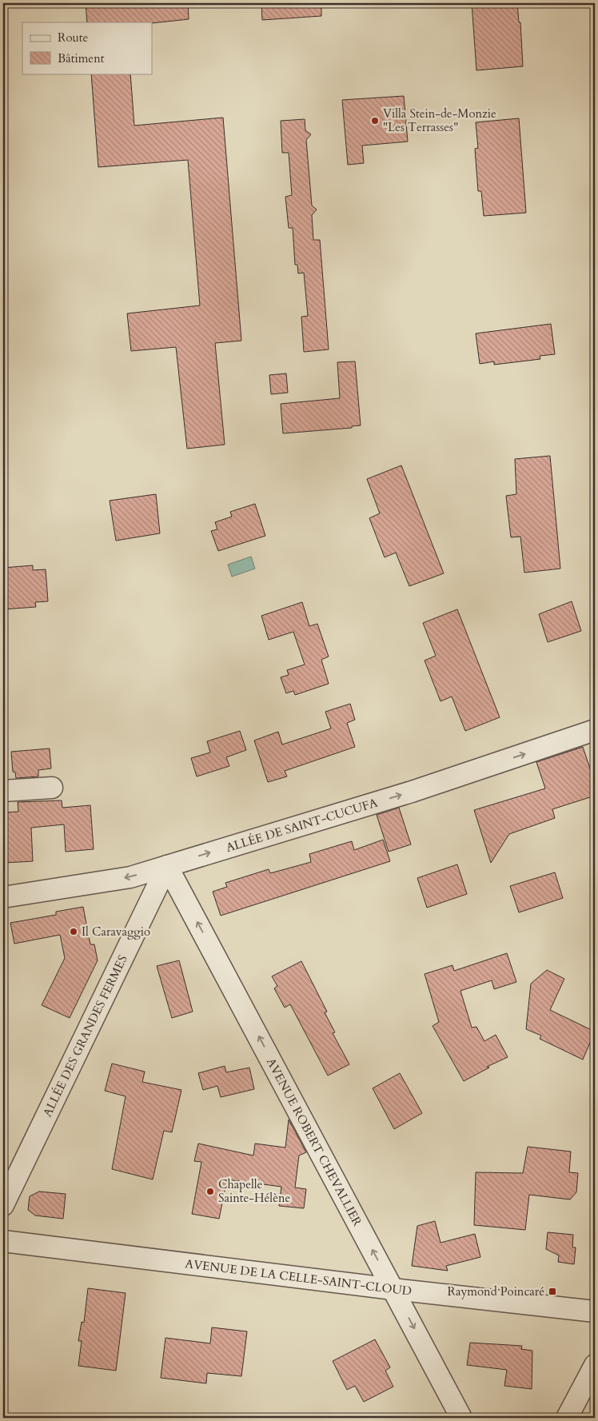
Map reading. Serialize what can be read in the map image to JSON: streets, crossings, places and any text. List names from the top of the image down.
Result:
{
  "streets": {
    "street": [
      "ALLÉE DE SAINT-CUCUFA",
      "ALLÉE DES GRANDES FERMES",
      "AVENUE ROBERT CHEVALLIER",
      "AVENUE DE LA CELLE-SAINT-CLOUD"
    ]
  },
  "crossings": [
    ["ALLÉE DE SAINT-CUCUFA", "ALLÉE DES GRANDES FERMES"],
    ["ALLÉE DE SAINT-CUCUFA", "AVENUE ROBERT CHEVALLIER"],
    ["ALLÉE DES GRANDES FERMES", "AVENUE ROBERT CHEVALLIER"],
    ["AVENUE ROBERT CHEVALLIER", "AVENUE DE LA CELLE-SAINT-CLOUD"]
  ],
  "places": {
    "other": ["Villa Stein-de-Monzie \"Les Terrasses\"", "Il Caravaggio", "Chapelle Sainte-Hélène"],
    "transit": ["Raymond Poincaré"]
  },
  "legend": ["Route", "Bâtiment"]
}
